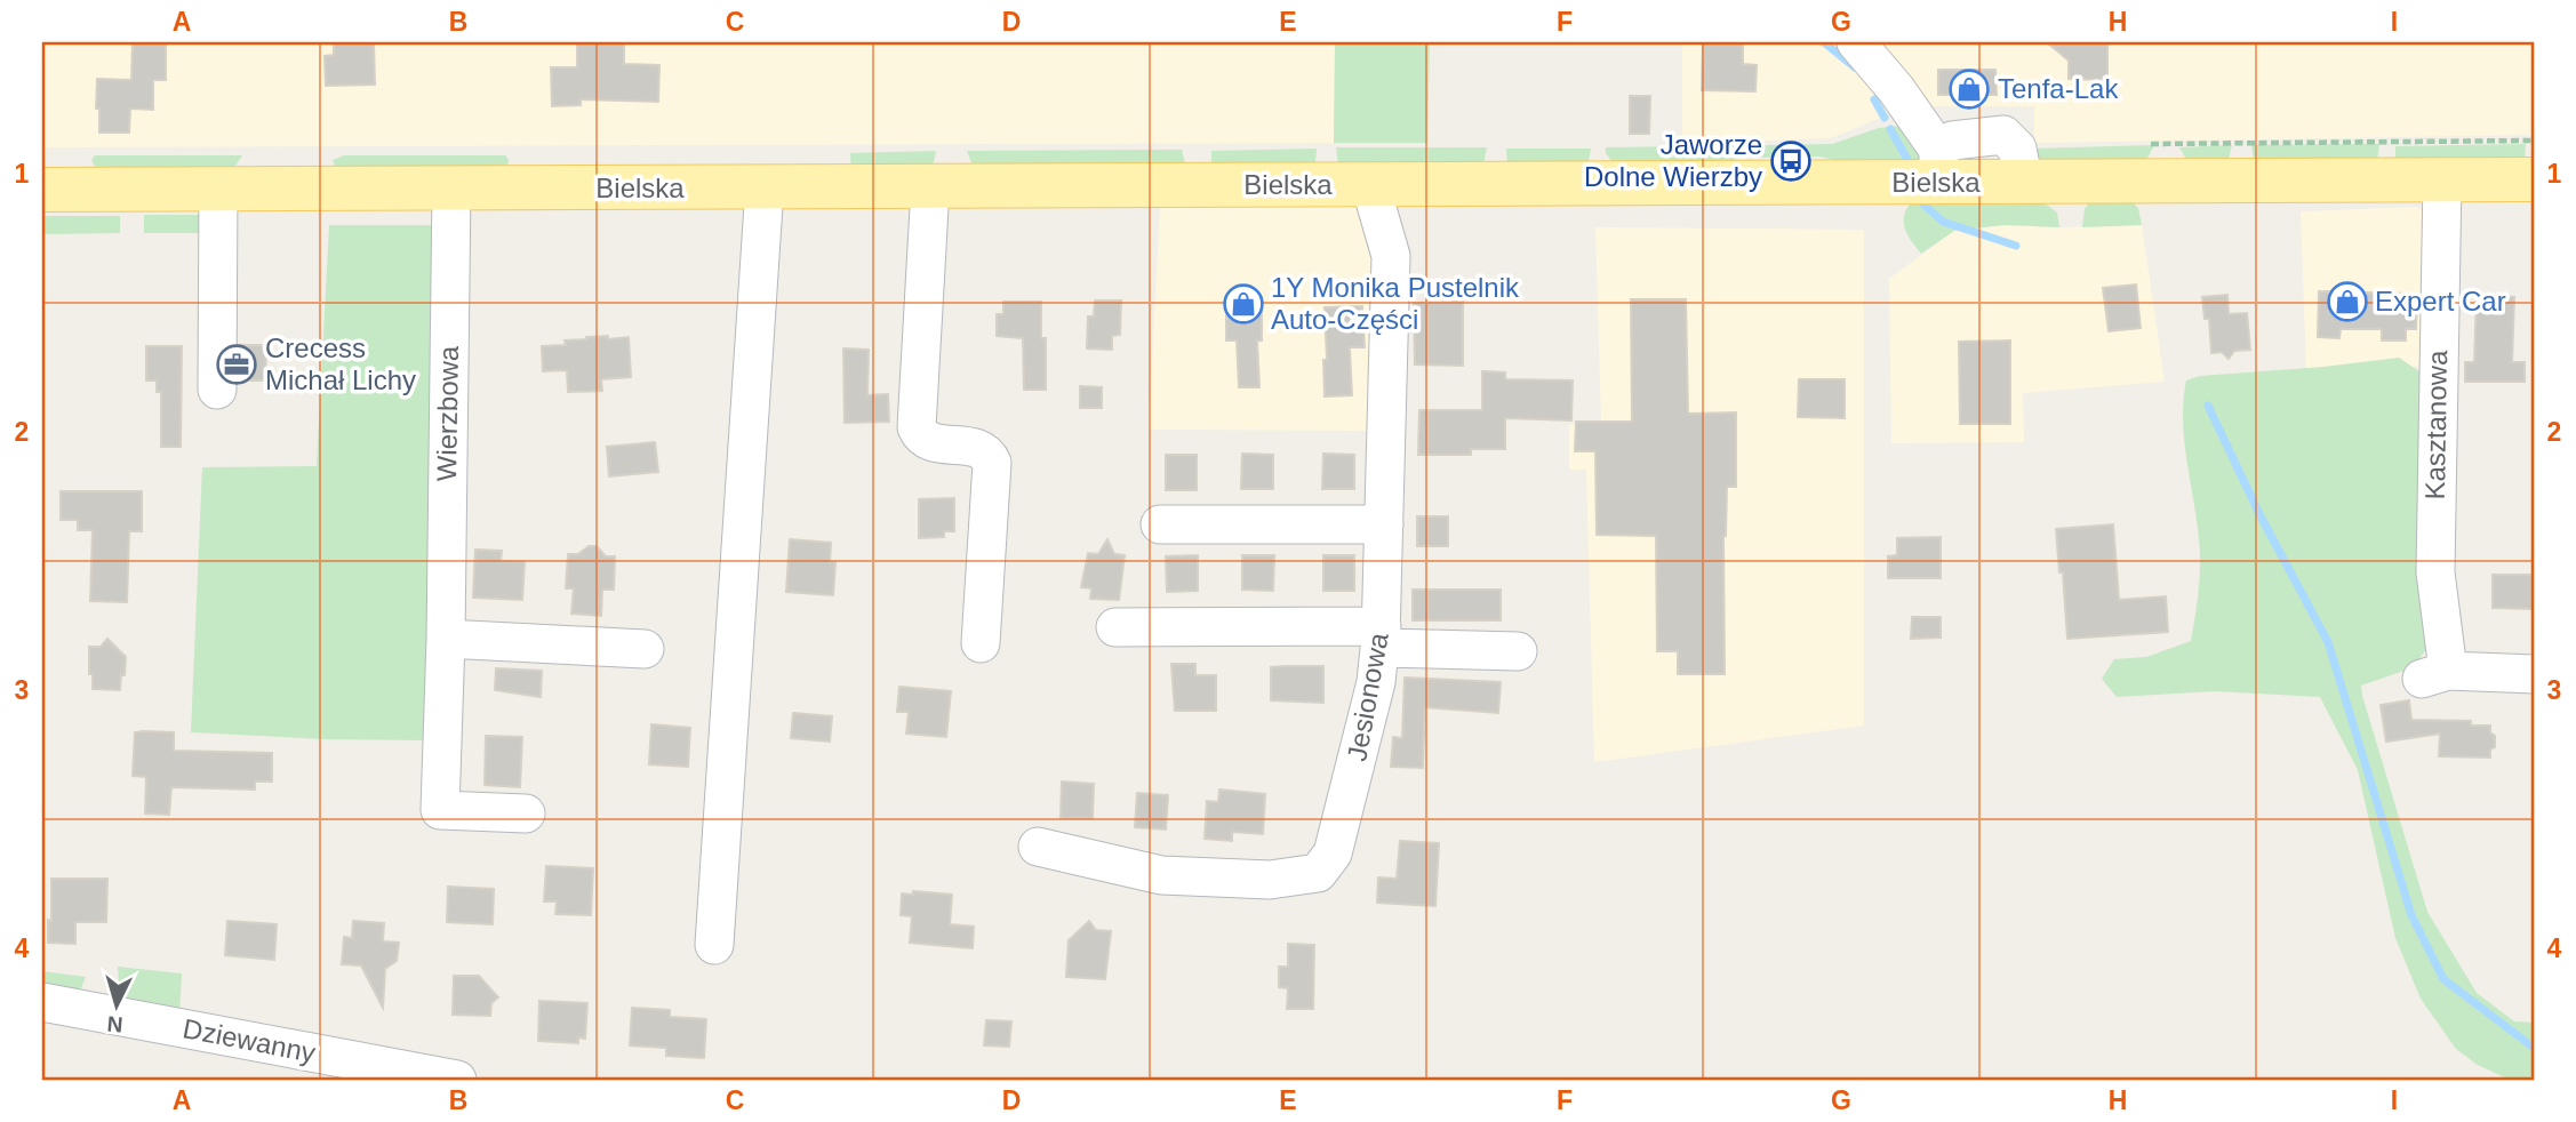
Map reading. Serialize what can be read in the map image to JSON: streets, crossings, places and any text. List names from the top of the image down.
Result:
{
  "streets": {
    "main road": ["Bielska"],
    "street": [
      "Wierzbowa",
      "Kasztanowa",
      "Jesionowa",
      "Dziewanny"
    ]
  },
  "crossings": [
    ["Bielska", "Wierzbowa"],
    ["Bielska", "Kasztanowa"],
    ["Bielska", "Jesionowa"]
  ],
  "places": {
    "shop": ["Tenfa-Lak", "Expert Car", "1Y Monika Pustelnik Auto-Części"],
    "bus stop": ["Jaworze Dolne Wierzby"],
    "office": ["Crecess Michał Lichy"]
  },
  "north": "bottom",
  "grid": {
    "columns": [
      "A",
      "B",
      "C",
      "D",
      "E",
      "F",
      "G",
      "H",
      "I"
    ],
    "rows": [
      "1",
      "2",
      "3",
      "4"
    ]
  }
}
